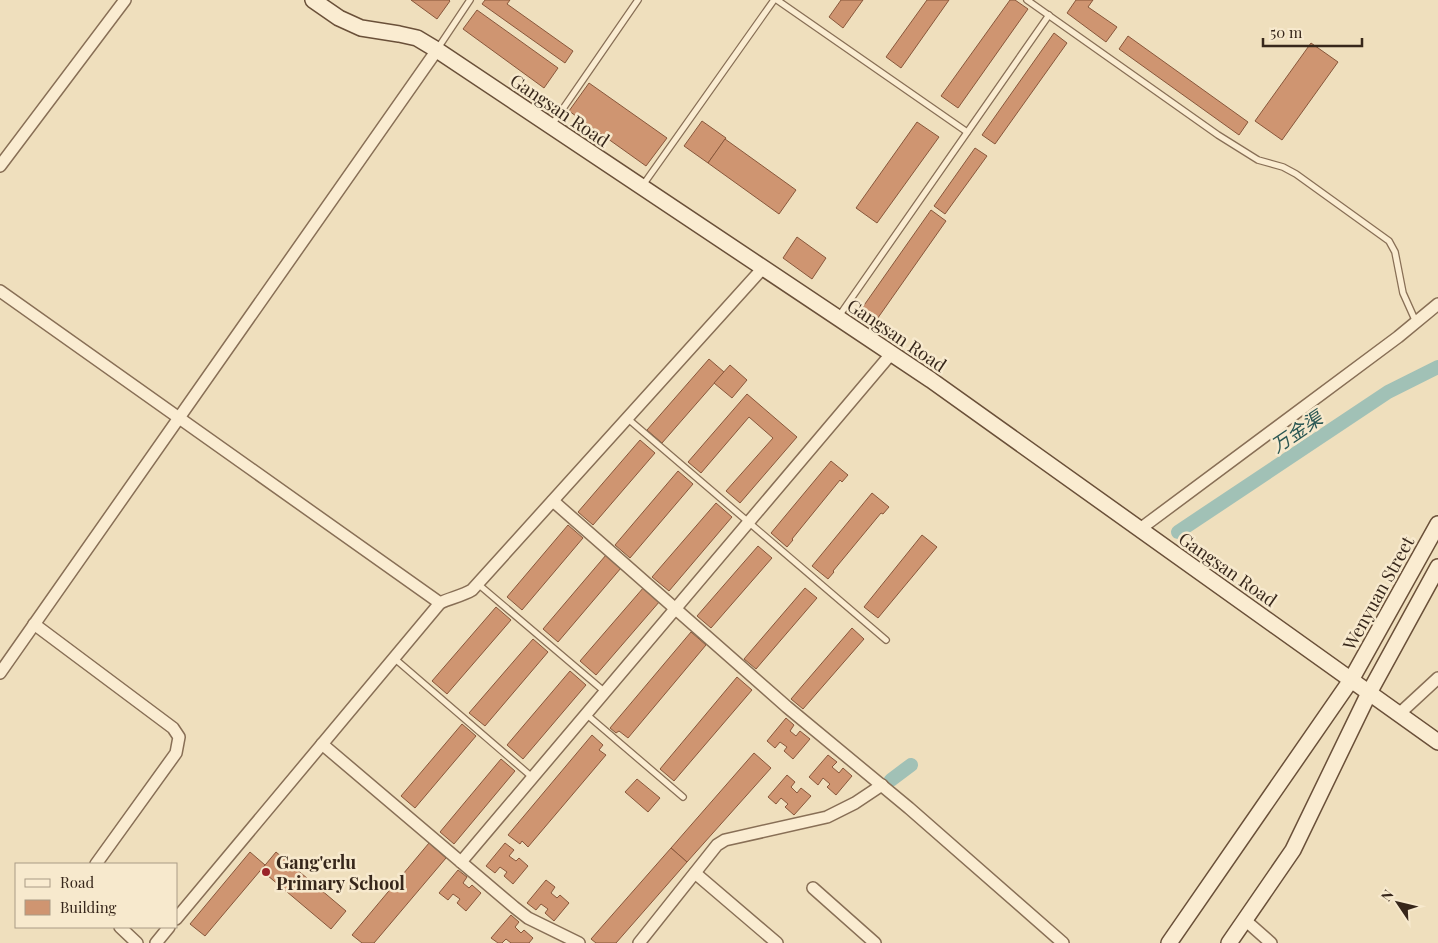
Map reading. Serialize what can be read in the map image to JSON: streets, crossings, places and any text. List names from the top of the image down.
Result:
{
  "streets": {
    "street": ["Gangsan Road", "Wenyuan Street"]
  },
  "crossings": [
    ["Gangsan Road", "Wenyuan Street"]
  ],
  "water": ["万金渠"],
  "places": ["Gang'erlu Primary School"],
  "legend": ["Road", "Building"],
  "scale_bar": "50 m",
  "north": "top left"
}
